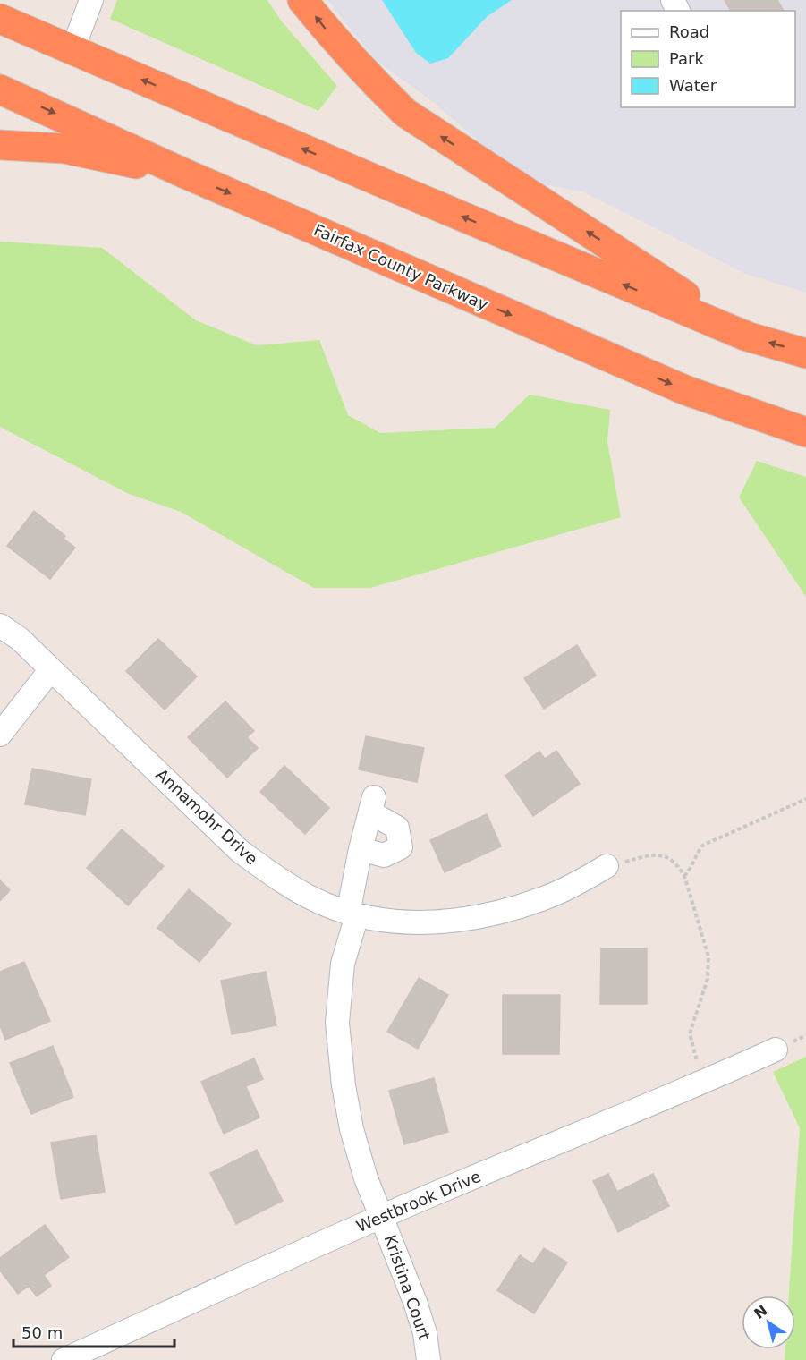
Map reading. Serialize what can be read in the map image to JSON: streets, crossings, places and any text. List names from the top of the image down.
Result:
{
  "streets": {
    "highway": ["Fairfax County Parkway"],
    "street": ["Annamohr Drive", "Westbrook Drive", "Kristina Court"]
  },
  "crossings": [
    ["Annamohr Drive", "Kristina Court"],
    ["Westbrook Drive", "Kristina Court"]
  ],
  "legend": ["Road", "Park", "Water"],
  "scale_bar": "50 m",
  "north": "top left"
}
